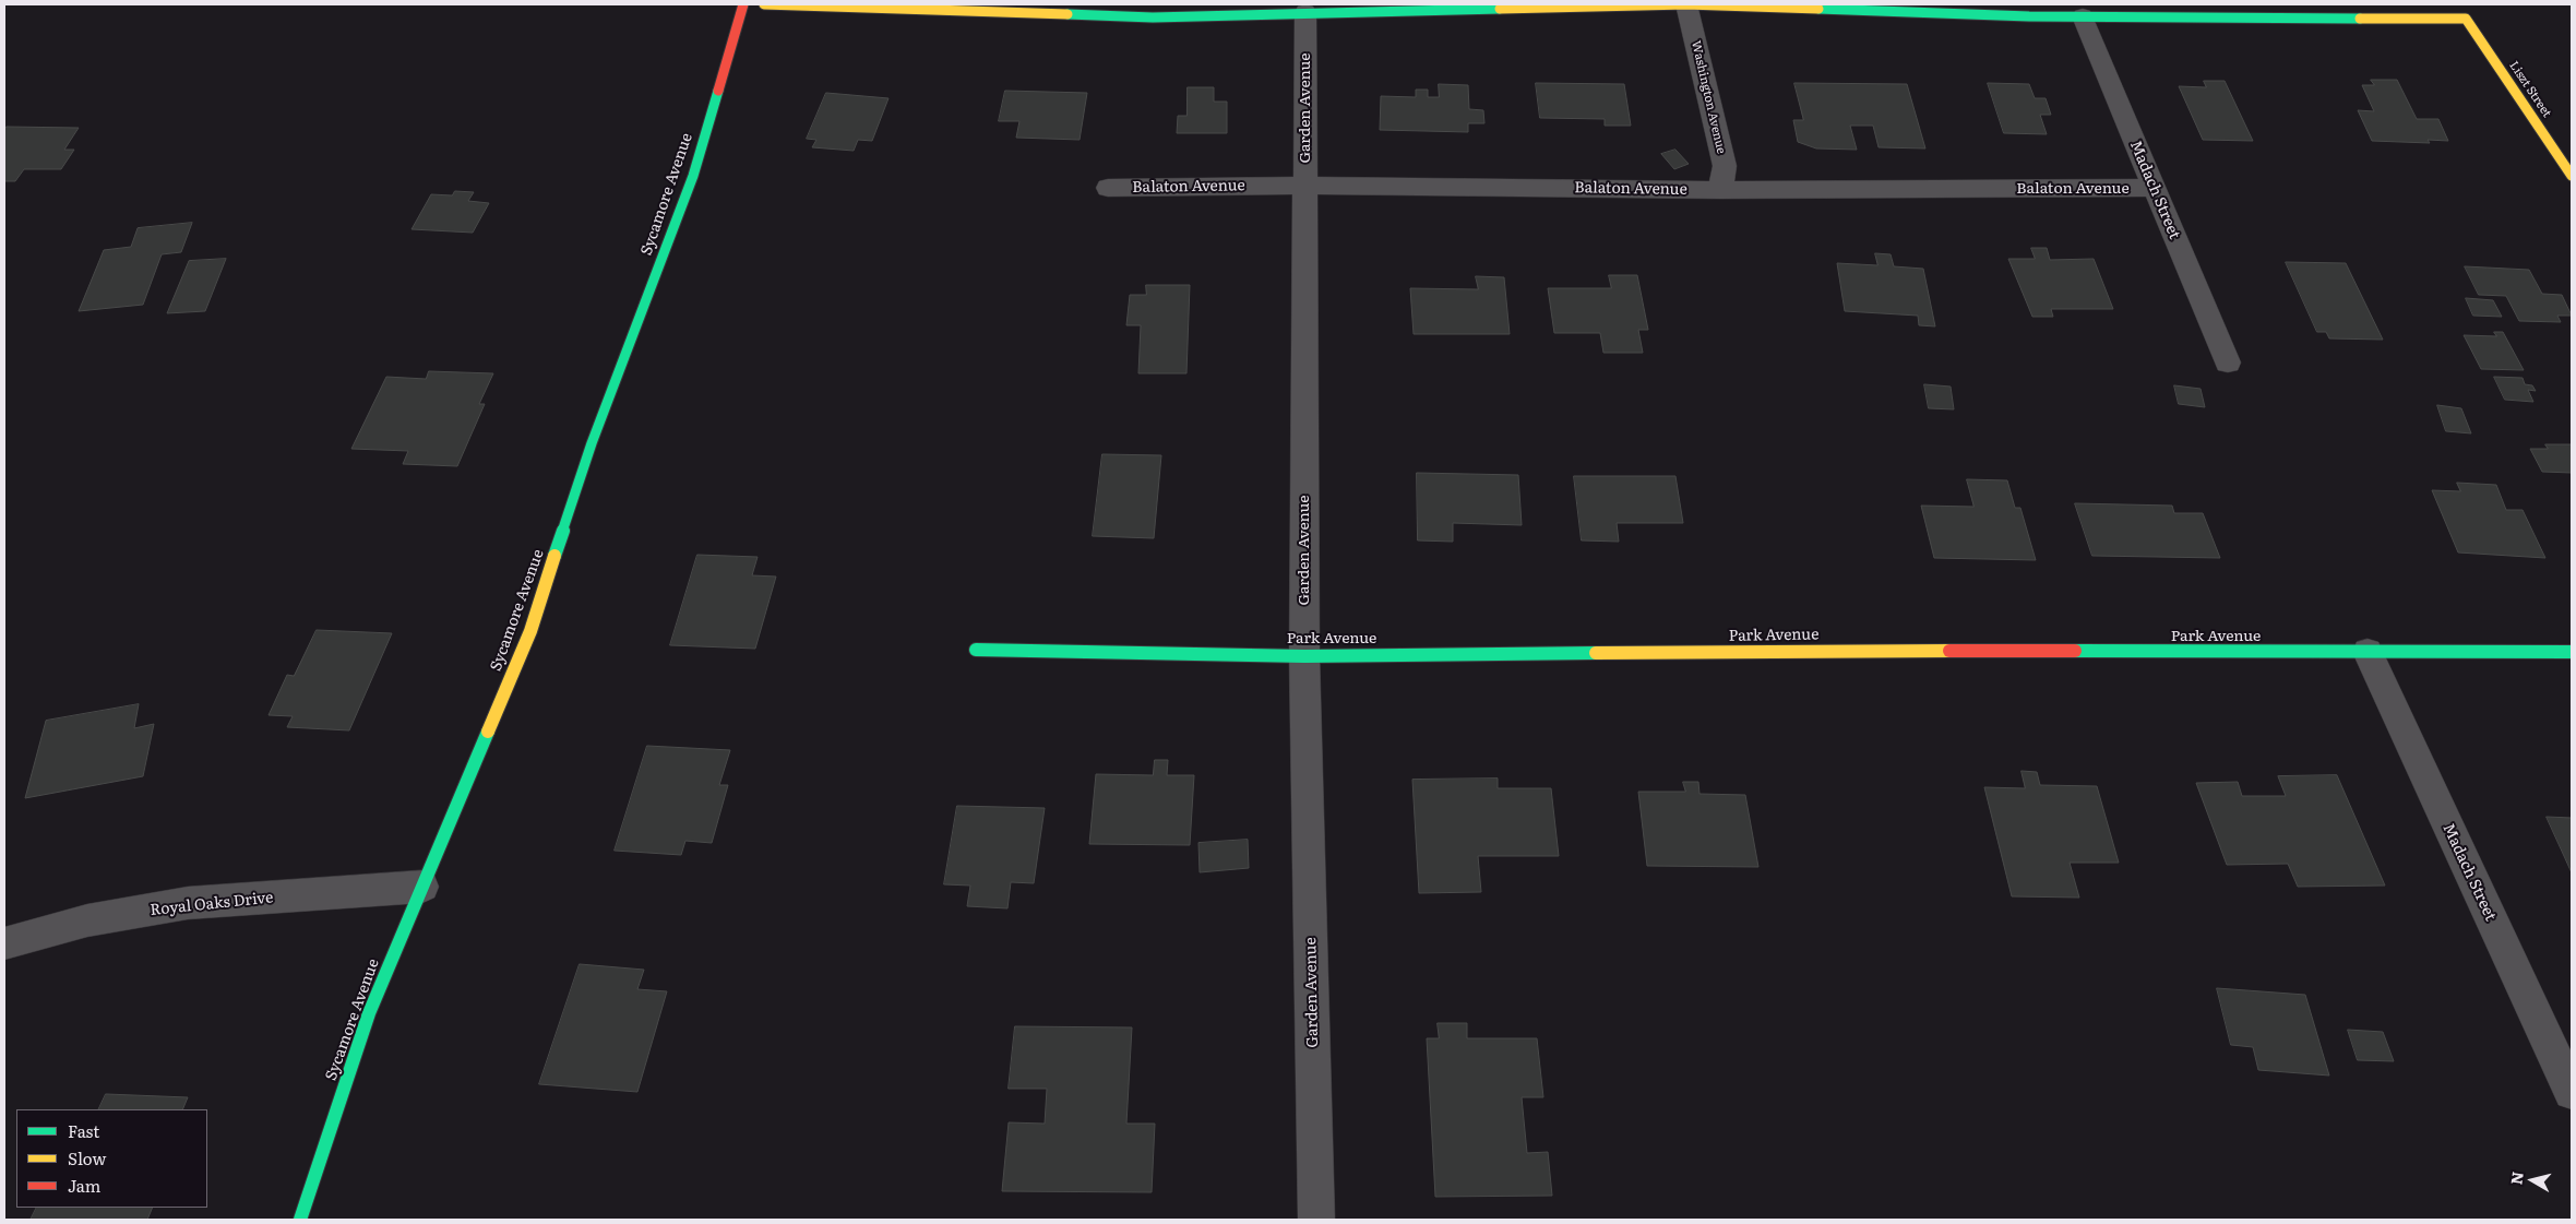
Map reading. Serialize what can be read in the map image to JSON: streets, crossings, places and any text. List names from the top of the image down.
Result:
{
  "streets": {
    "street": [
      "Liszt Street",
      "Washington Avenue",
      "Garden Avenue",
      "Balaton Avenue",
      "Madach Street",
      "Sycamore Avenue",
      "Park Avenue",
      "Royal Oaks Drive"
    ]
  },
  "crossings": [
    ["Liszt Street", "Madach Street"],
    ["Washington Avenue", "Balaton Avenue"],
    ["Garden Avenue", "Balaton Avenue"],
    ["Garden Avenue", "Park Avenue"],
    ["Balaton Avenue", "Madach Street"],
    ["Madach Street", "Park Avenue"],
    ["Sycamore Avenue", "Royal Oaks Drive"]
  ],
  "legend": ["Fast", "Slow", "Jam"],
  "north": "left"
}
